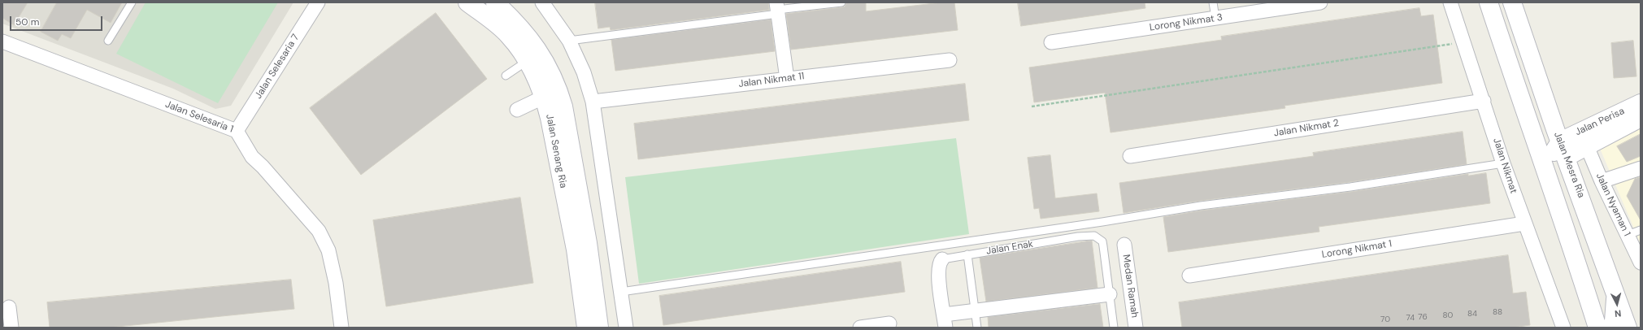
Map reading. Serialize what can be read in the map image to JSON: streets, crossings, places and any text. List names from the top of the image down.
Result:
{
  "streets": {
    "street": [
      "Lorong Nikmat 3",
      "Jalan Selesaria 7",
      "Jalan Nikmat 11",
      "Jalan Selesaria 1",
      "Jalan Perisa",
      "Jalan Nikmat 2",
      "Jalan Senang Ria",
      "Jalan Mesra Ria",
      "Jalan Nikmat",
      "Jalan Nyaman 1",
      "Lorong Nikmat 1",
      "Medan Ramah"
    ],
    "lane": ["Jalan Enak"]
  },
  "crossings": [
    ["Jalan Selesaria 7", "Jalan Selesaria 1"],
    ["Jalan Perisa", "Jalan Mesra Ria"],
    ["Jalan Perisa", "Jalan Nyaman 1"],
    ["Jalan Nikmat 2", "Jalan Nikmat"],
    ["Jalan Nikmat", "Lorong Nikmat 1"]
  ],
  "house_numbers": [
    "88",
    "84",
    "80",
    "76",
    "74",
    "70"
  ],
  "scale_bar": "50 m",
  "north": "bottom"
}
